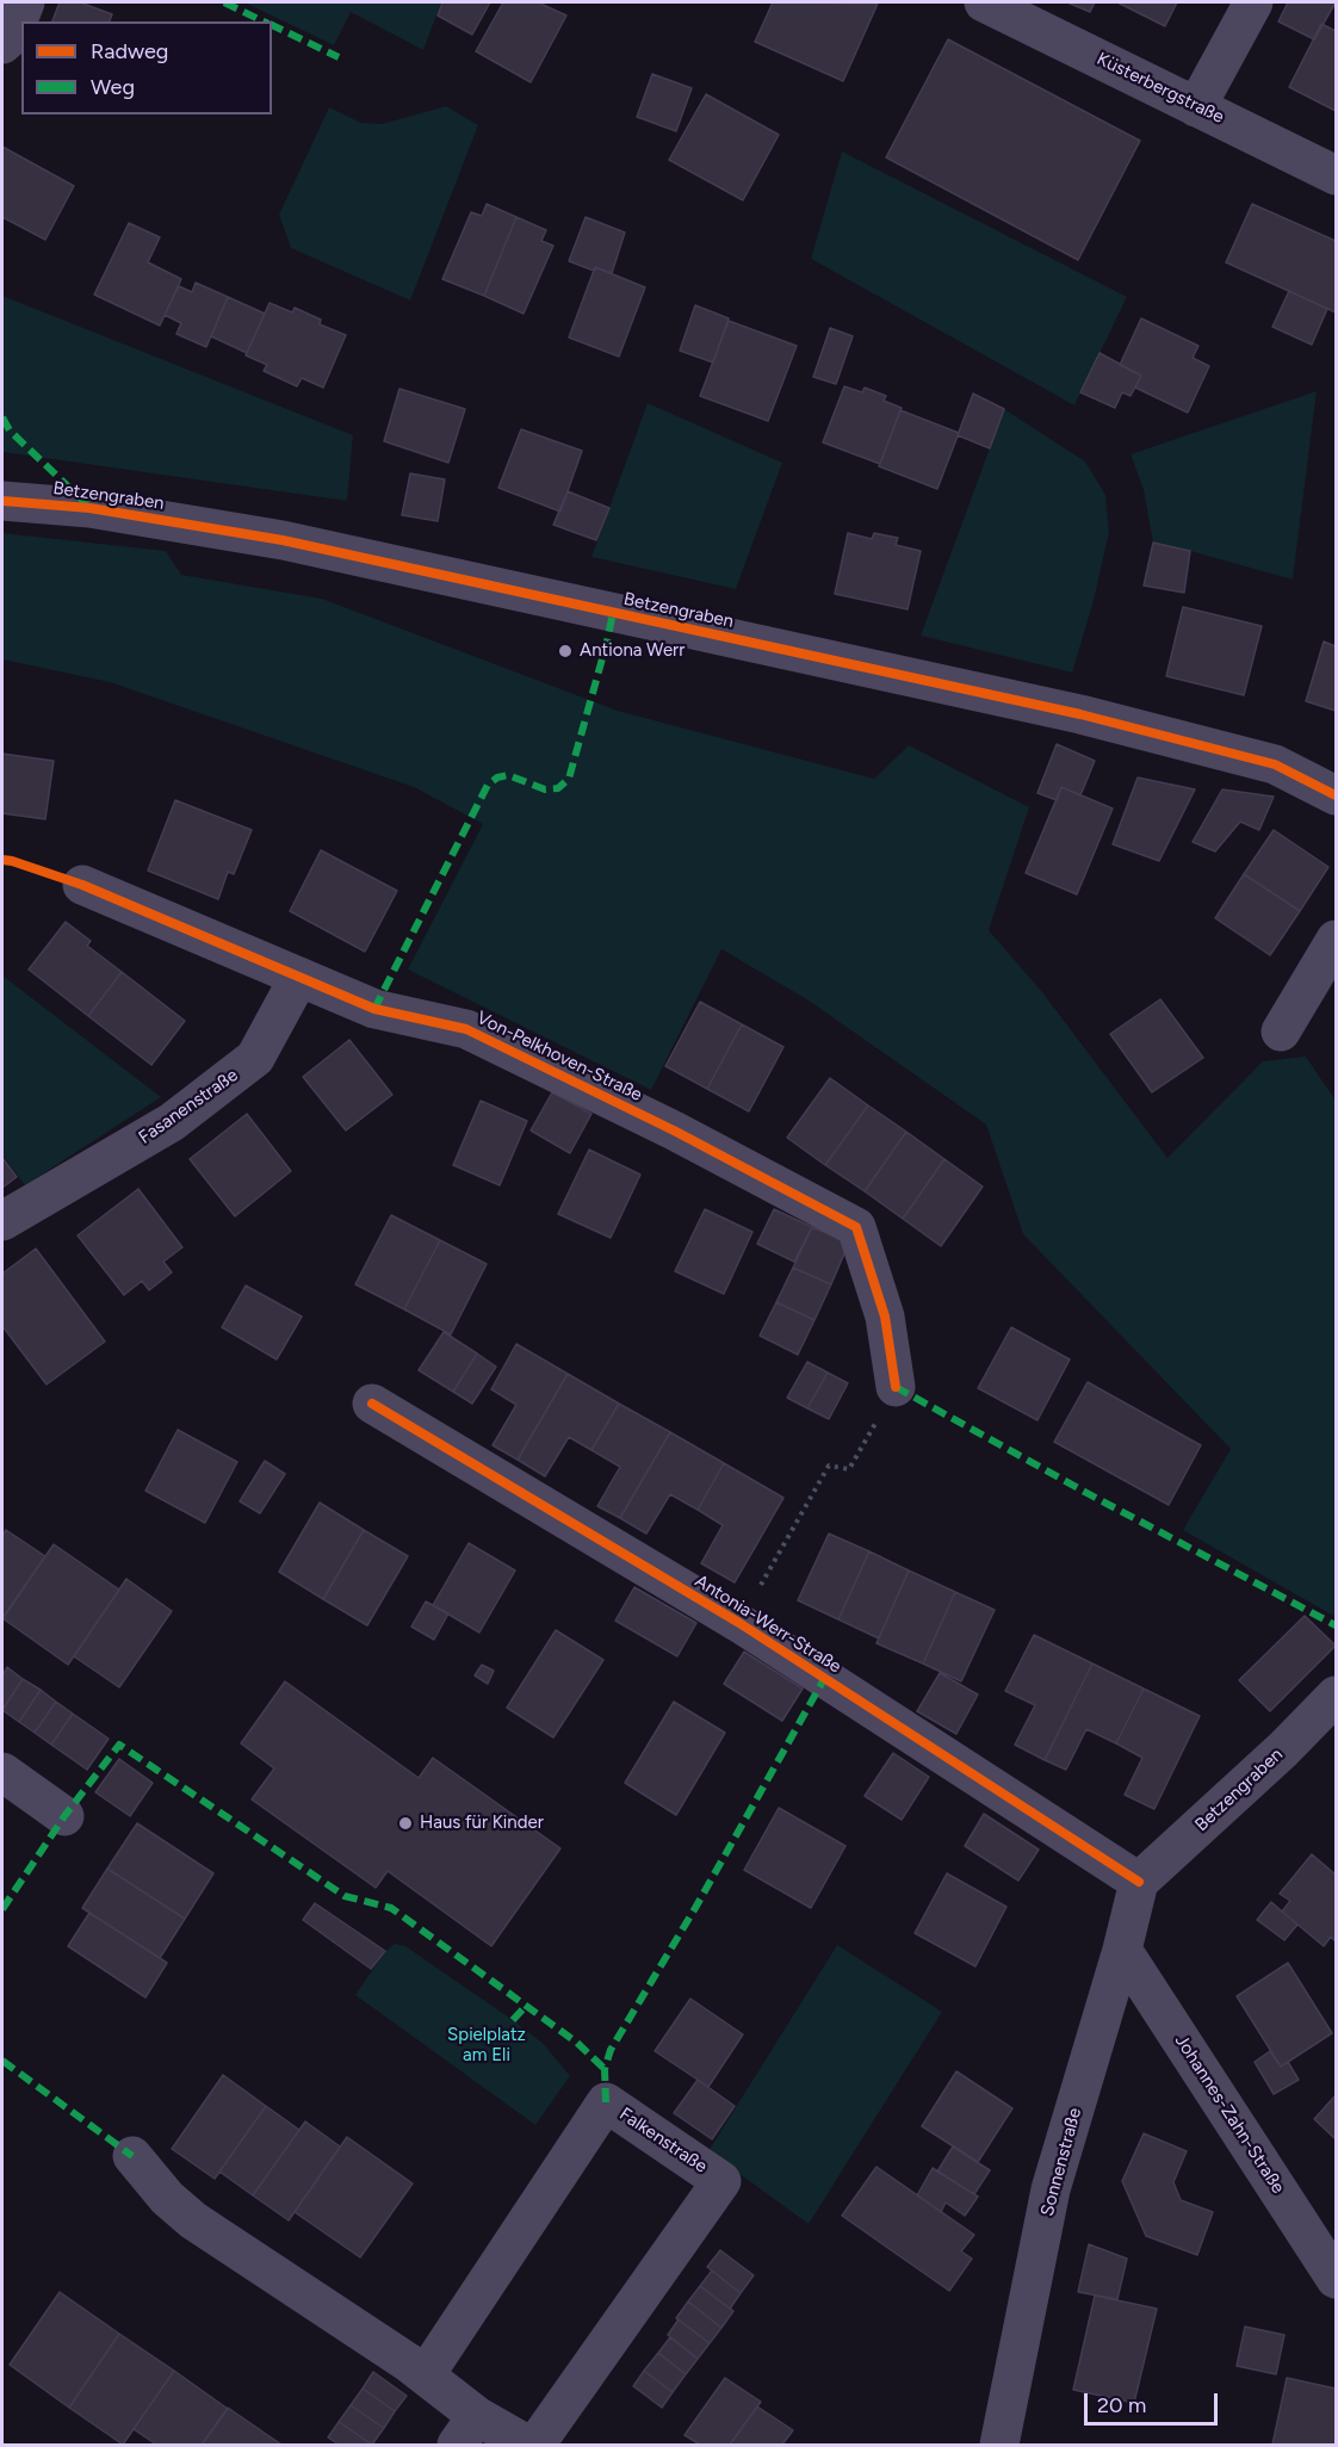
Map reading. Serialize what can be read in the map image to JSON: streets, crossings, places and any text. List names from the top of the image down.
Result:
{
  "streets": {
    "street": [
      "Küsterbergstraße",
      "Betzengraben",
      "Von-Pelkhoven-Straße",
      "Fasanenstraße",
      "Antonia-Werr-Straße",
      "Johannes-Zahn-Straße",
      "Falkenstraße",
      "Sonnenstraße"
    ]
  },
  "crossings": [
    ["Betzengraben", "Antonia-Werr-Straße"],
    ["Betzengraben", "Sonnenstraße"],
    ["Von-Pelkhoven-Straße", "Fasanenstraße"],
    ["Antonia-Werr-Straße", "Sonnenstraße"],
    ["Johannes-Zahn-Straße", "Sonnenstraße"]
  ],
  "parks": ["Spielplatz am Eli"],
  "places": ["Antiona Werr", "Haus für Kinder"],
  "legend": ["Radweg", "Weg"],
  "scale_bar": "20 m"
}
